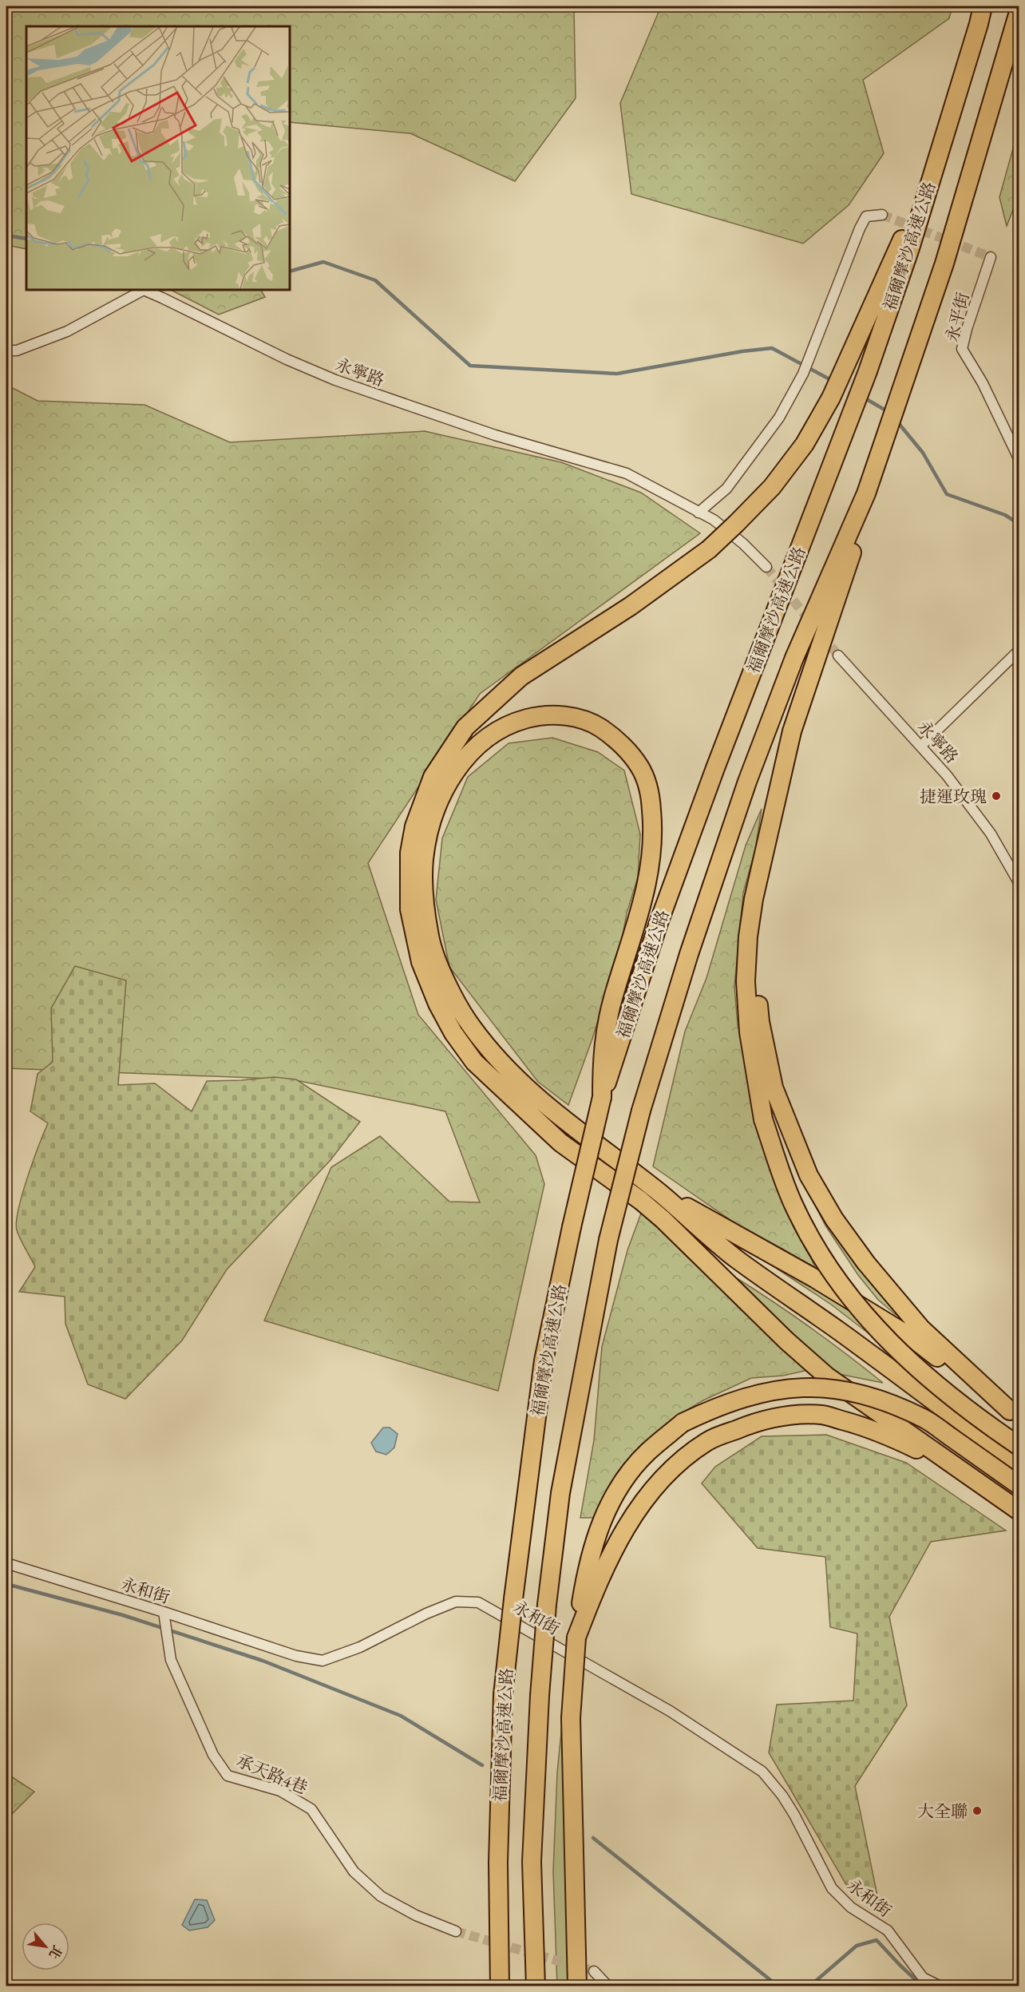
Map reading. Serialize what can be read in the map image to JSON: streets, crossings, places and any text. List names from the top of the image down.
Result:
{
  "streets": {
    "highway": ["福爾摩沙高速公路"],
    "street": [
      "永平街",
      "永寧路",
      "永和街",
      "承天路4巷"
    ]
  },
  "crossings": [
    ["永和街", "承天路4巷"]
  ],
  "places": ["捷運玫瑰", "大全聯"],
  "north": "bottom right"
}
